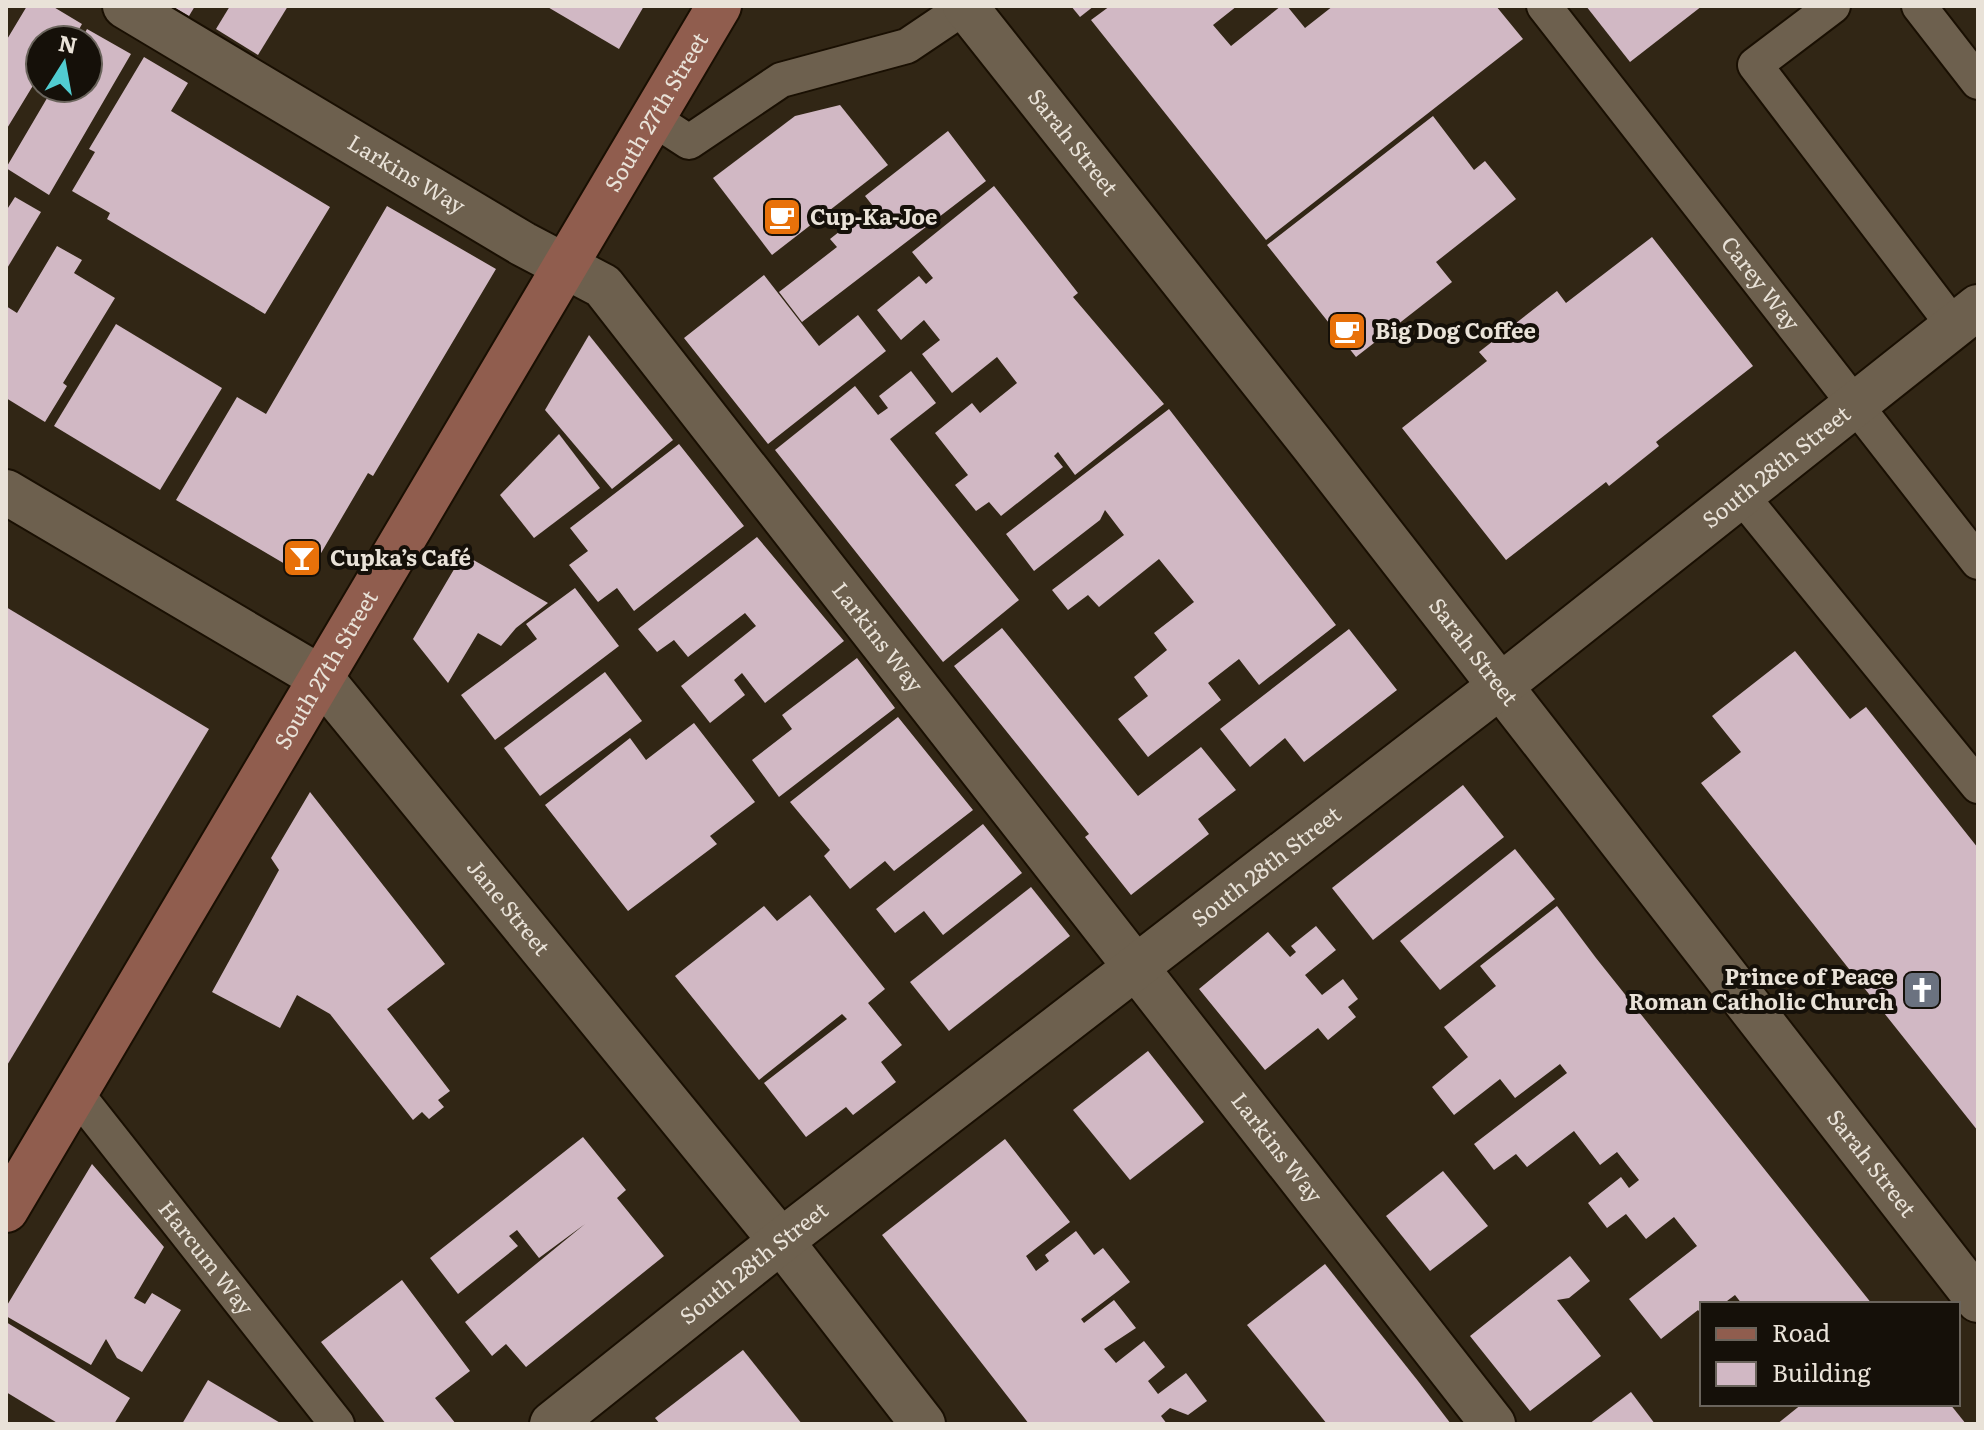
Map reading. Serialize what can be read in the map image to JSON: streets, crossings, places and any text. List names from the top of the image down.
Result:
{
  "streets": {
    "street": [
      "South 27th Street",
      "Sarah Street",
      "Larkins Way",
      "South 28th Street",
      "Jane Street"
    ],
    "lane": ["Carey Way", "Harcum Way"]
  },
  "crossings": [
    ["South 27th Street", "Larkins Way"],
    ["South 27th Street", "Jane Street"],
    ["South 27th Street", "Harcum Way"],
    ["Sarah Street", "South 28th Street"],
    ["Larkins Way", "South 28th Street"],
    ["Carey Way", "South 28th Street"],
    ["South 28th Street", "Jane Street"]
  ],
  "places": {
    "cafe": ["Cup-Ka-Joe", "Big Dog Coffee"],
    "bar": ["Cupka’s Café"],
    "church": ["Prince of Peace Roman Catholic Church"]
  },
  "legend": ["Road", "Building"],
  "north": "top"
}
